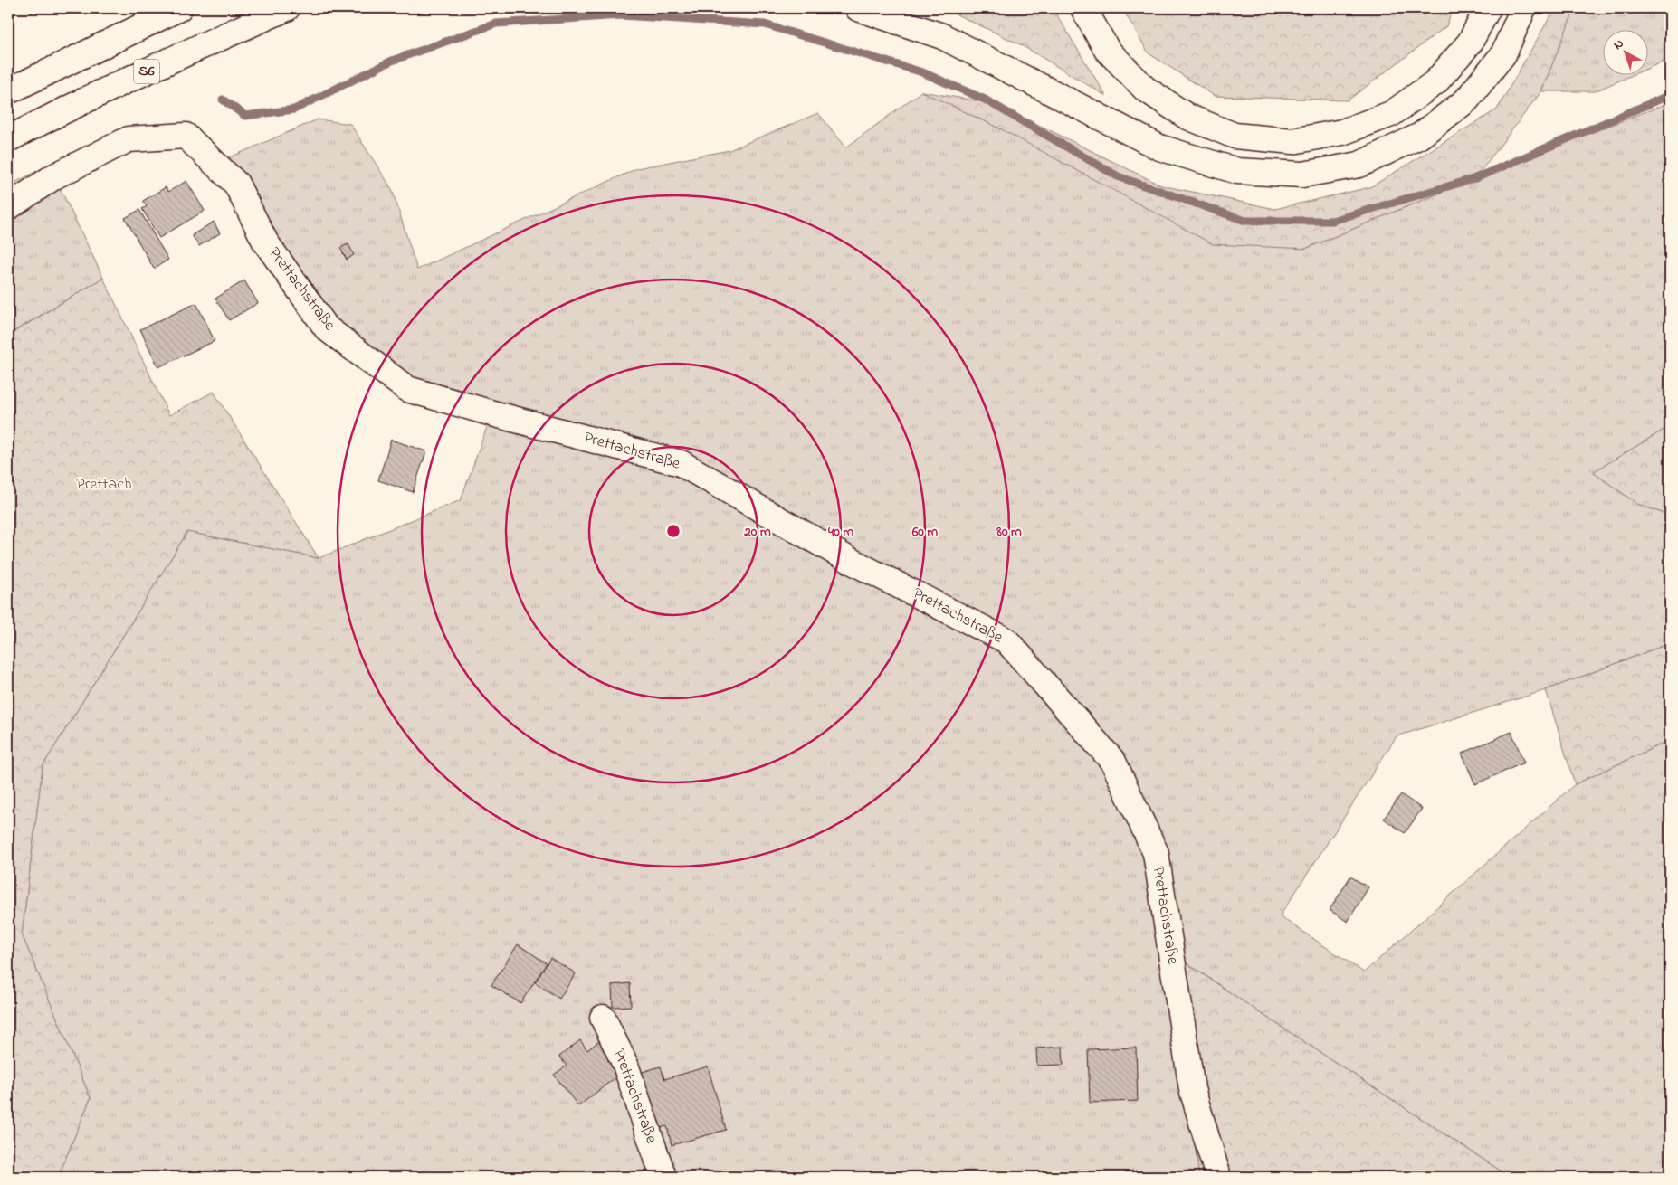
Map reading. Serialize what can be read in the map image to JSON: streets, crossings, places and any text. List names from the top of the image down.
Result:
{
  "streets": {
    "main road": ["S6", "Prettachstraße"]
  },
  "parks": ["Prettach"],
  "north": "top left",
  "rings": [
    "20 m",
    "40 m",
    "60 m",
    "80 m"
  ]
}
